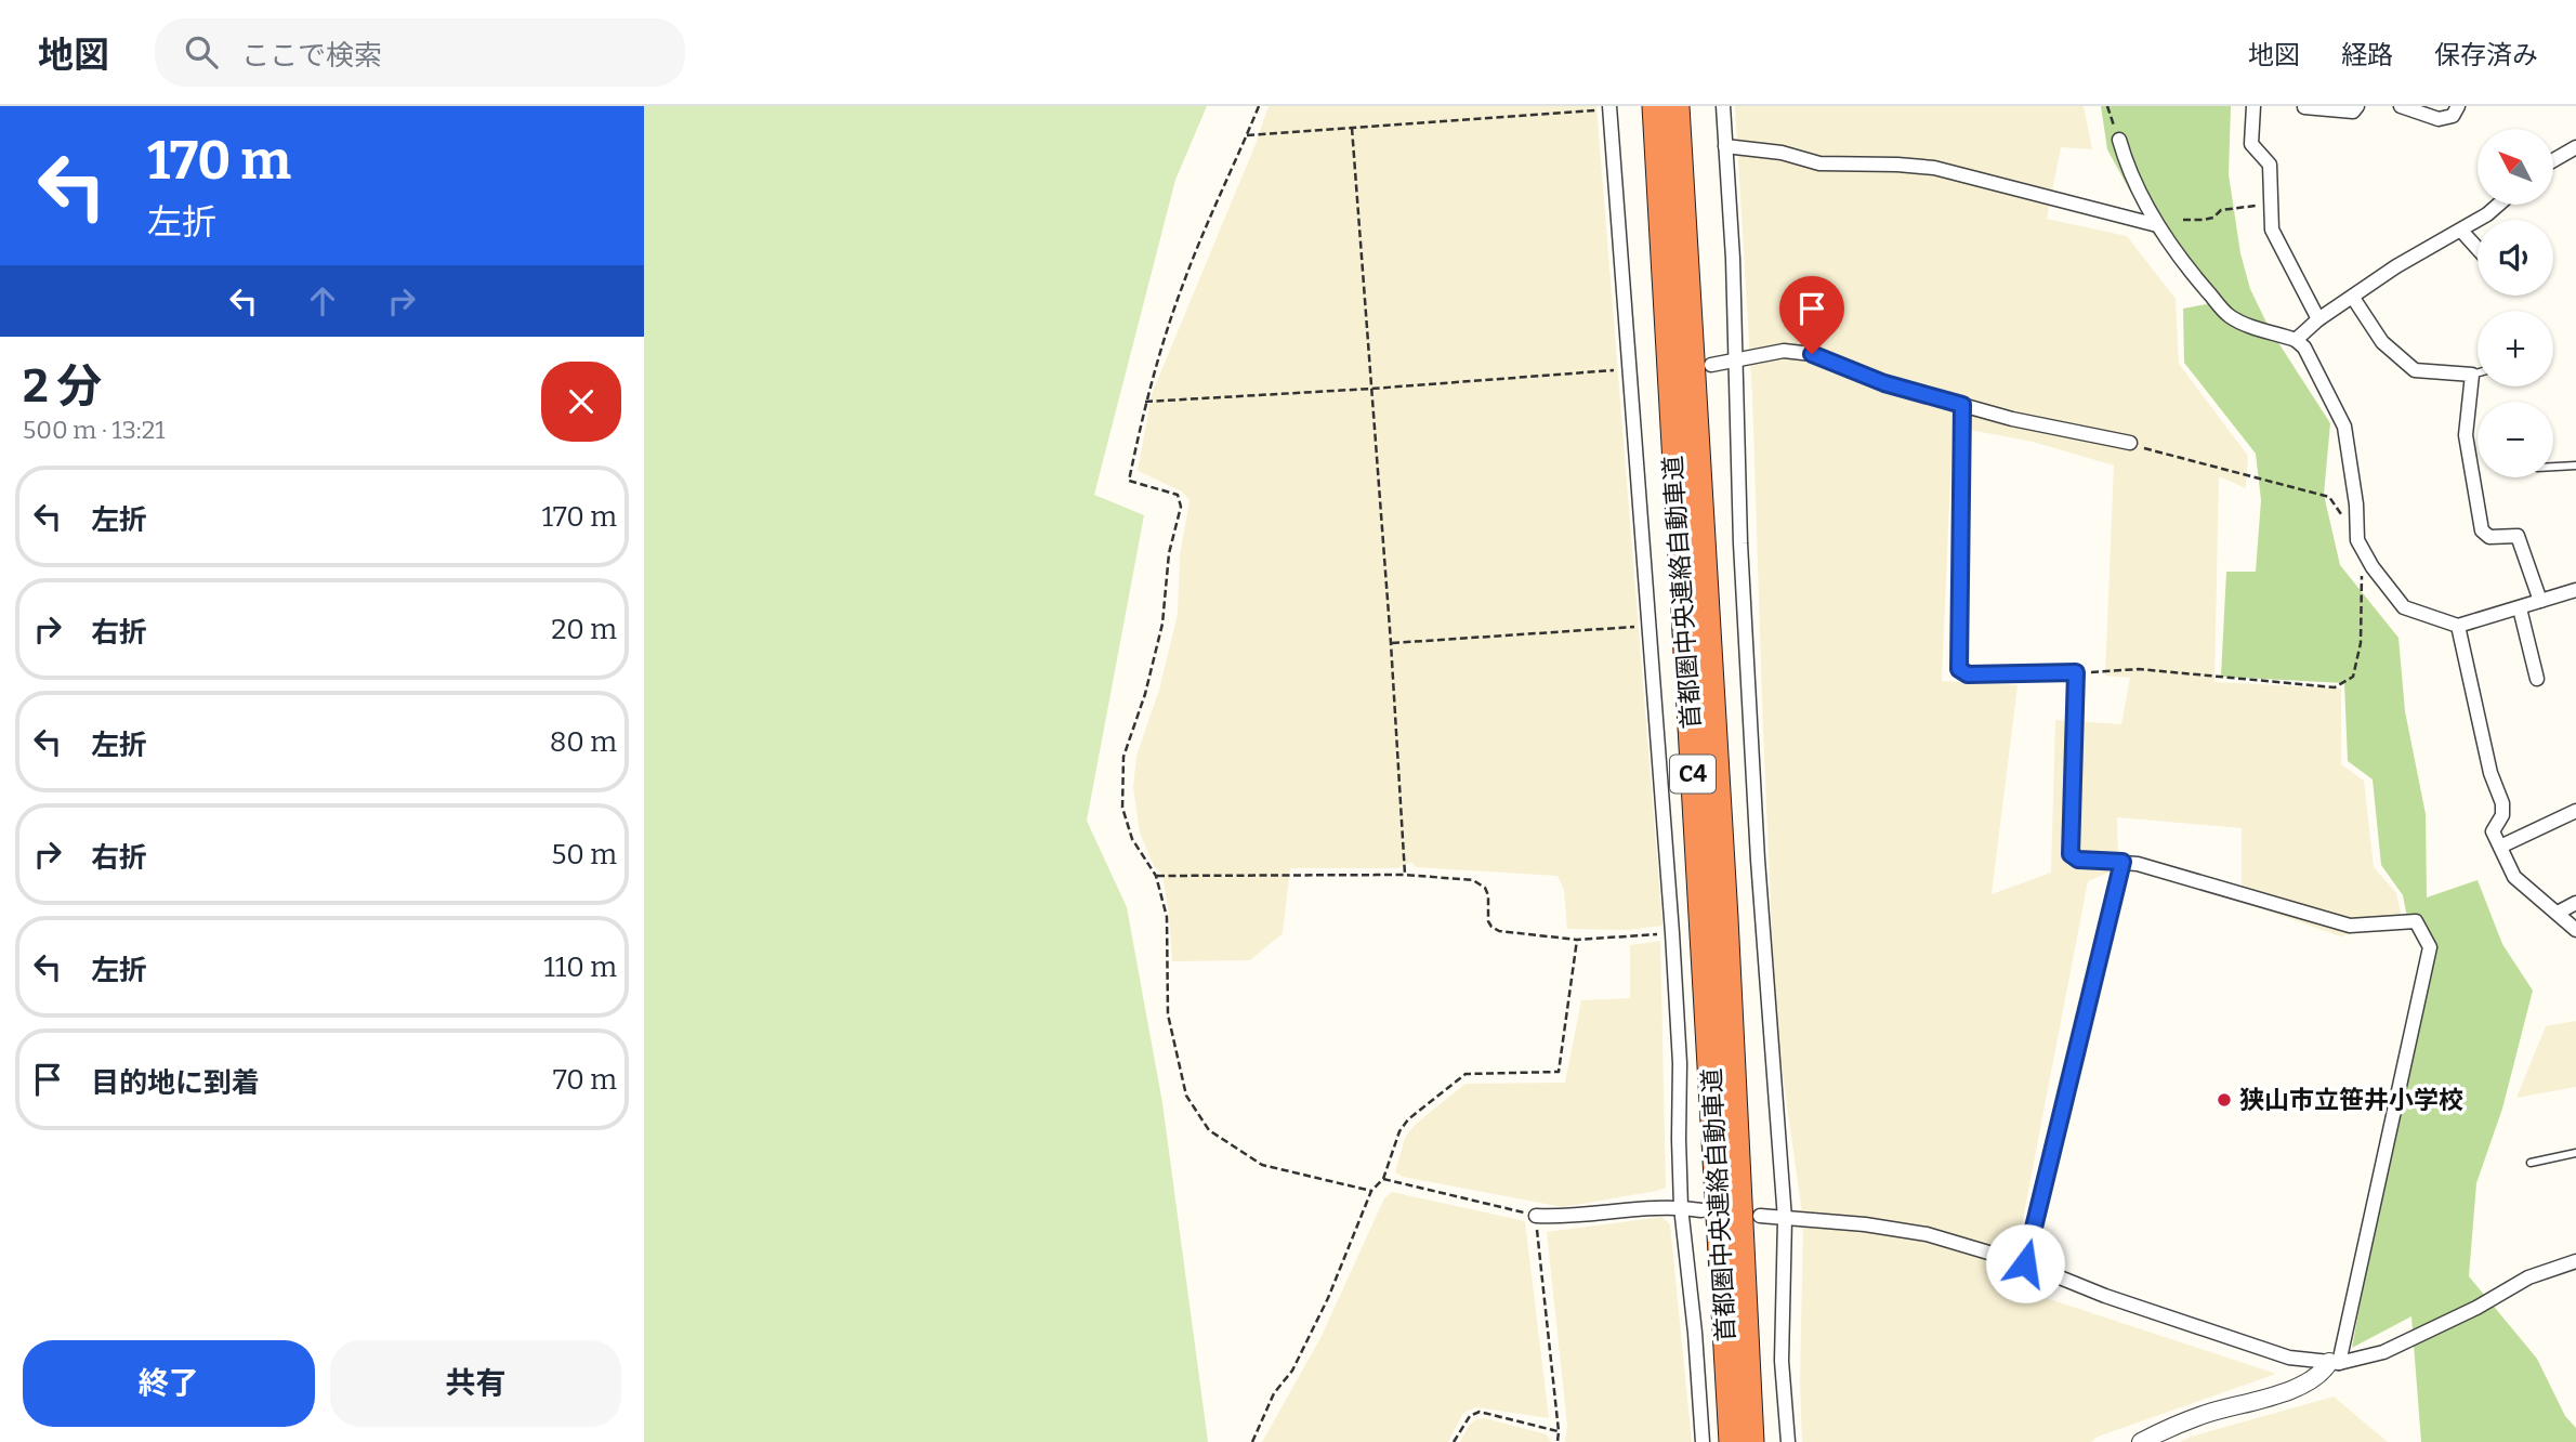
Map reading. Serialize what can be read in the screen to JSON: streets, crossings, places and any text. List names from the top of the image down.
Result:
{
  "streets": {
    "highway": ["首都圏中央連絡自動車道", "C4"]
  },
  "places": ["狭山市立笹井小学校"],
  "north": "top left",
  "page": {
    "header": "地図",
    "search": "ここで検索",
    "nav": ["地図", "経路", "保存済み"],
    "turn": ["170 m", "左折"],
    "map_buttons": ["+", "−"],
    "heading": ["2 分", "500 m · 13:21"],
    "list": [
      {
        "name": "左折",
        "value": "170 m"
      },
      {
        "name": "右折",
        "value": "20 m"
      },
      {
        "name": "左折",
        "value": "80 m"
      },
      {
        "name": "右折",
        "value": "50 m"
      },
      {
        "name": "左折",
        "value": "110 m"
      },
      {
        "name": "目的地に到着",
        "value": "70 m"
      }
    ],
    "buttons": ["終了", "共有"]
  }
}
